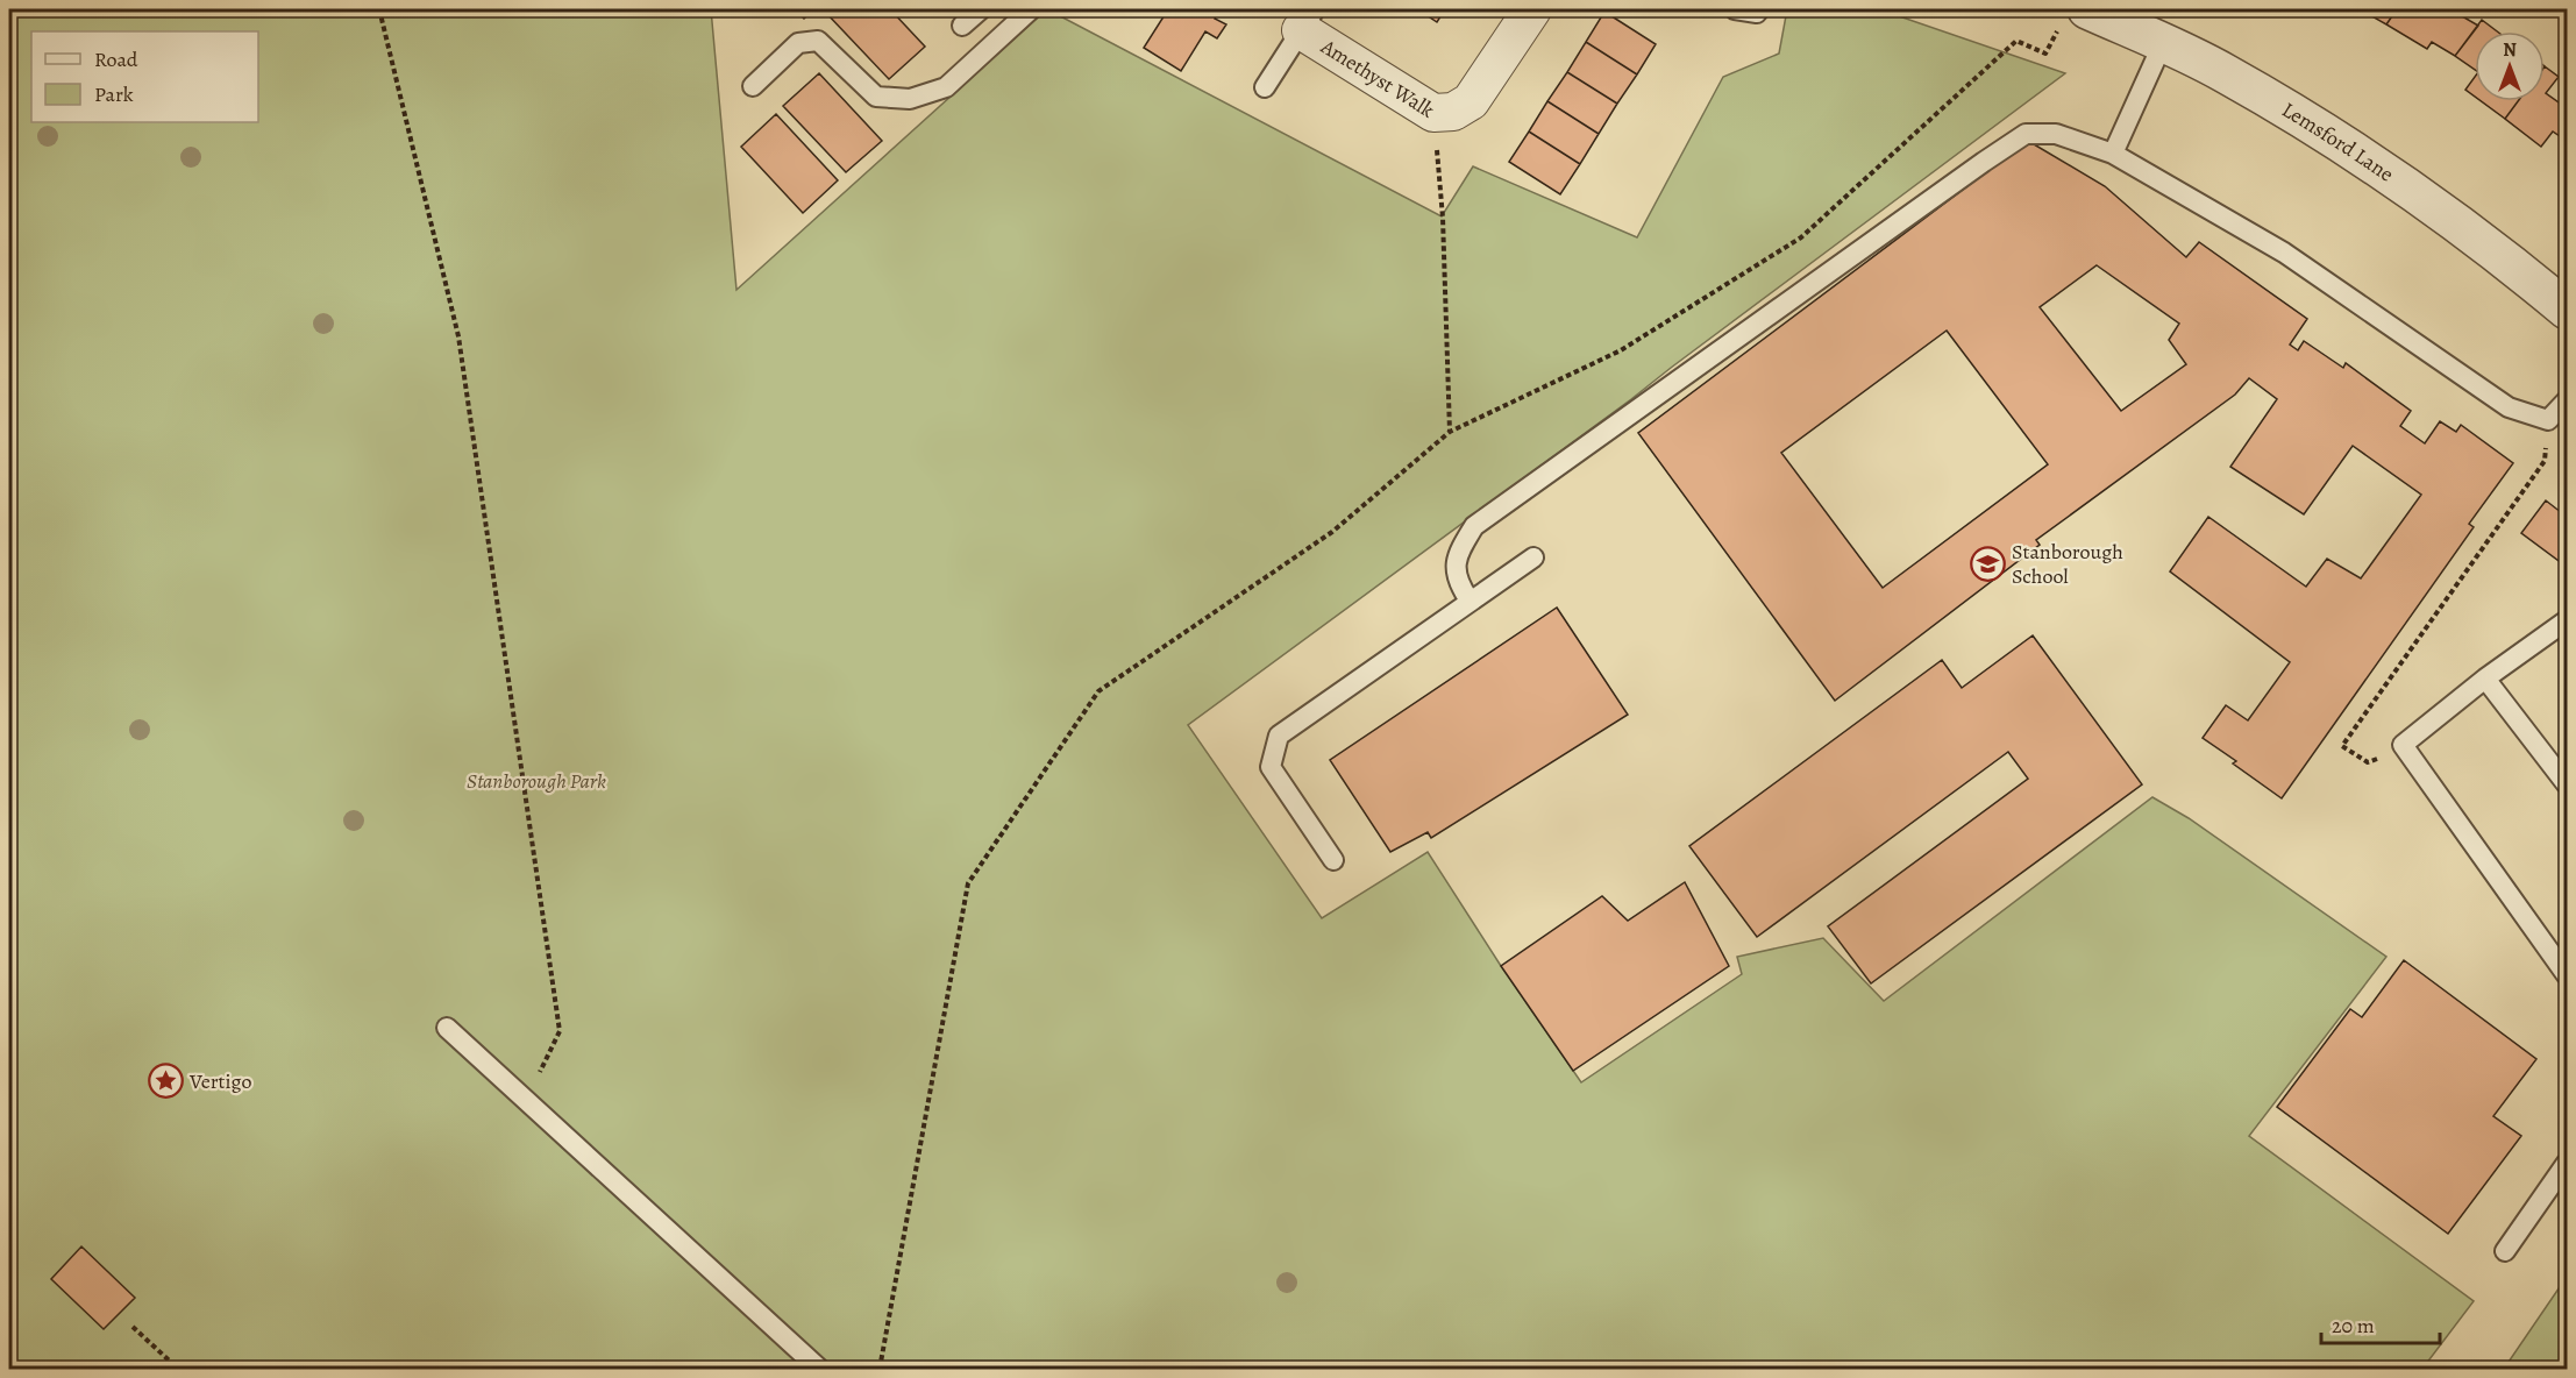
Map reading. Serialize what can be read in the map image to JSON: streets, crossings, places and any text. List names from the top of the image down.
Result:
{
  "streets": {
    "street": ["Amethyst Walk", "Lemsford Lane"]
  },
  "parks": ["Stanborough Park"],
  "places": {
    "school or university": ["Stanborough School"],
    "place": ["Vertigo"]
  },
  "legend": ["Road", "Park"],
  "scale_bar": "20 m",
  "north": "top"
}
